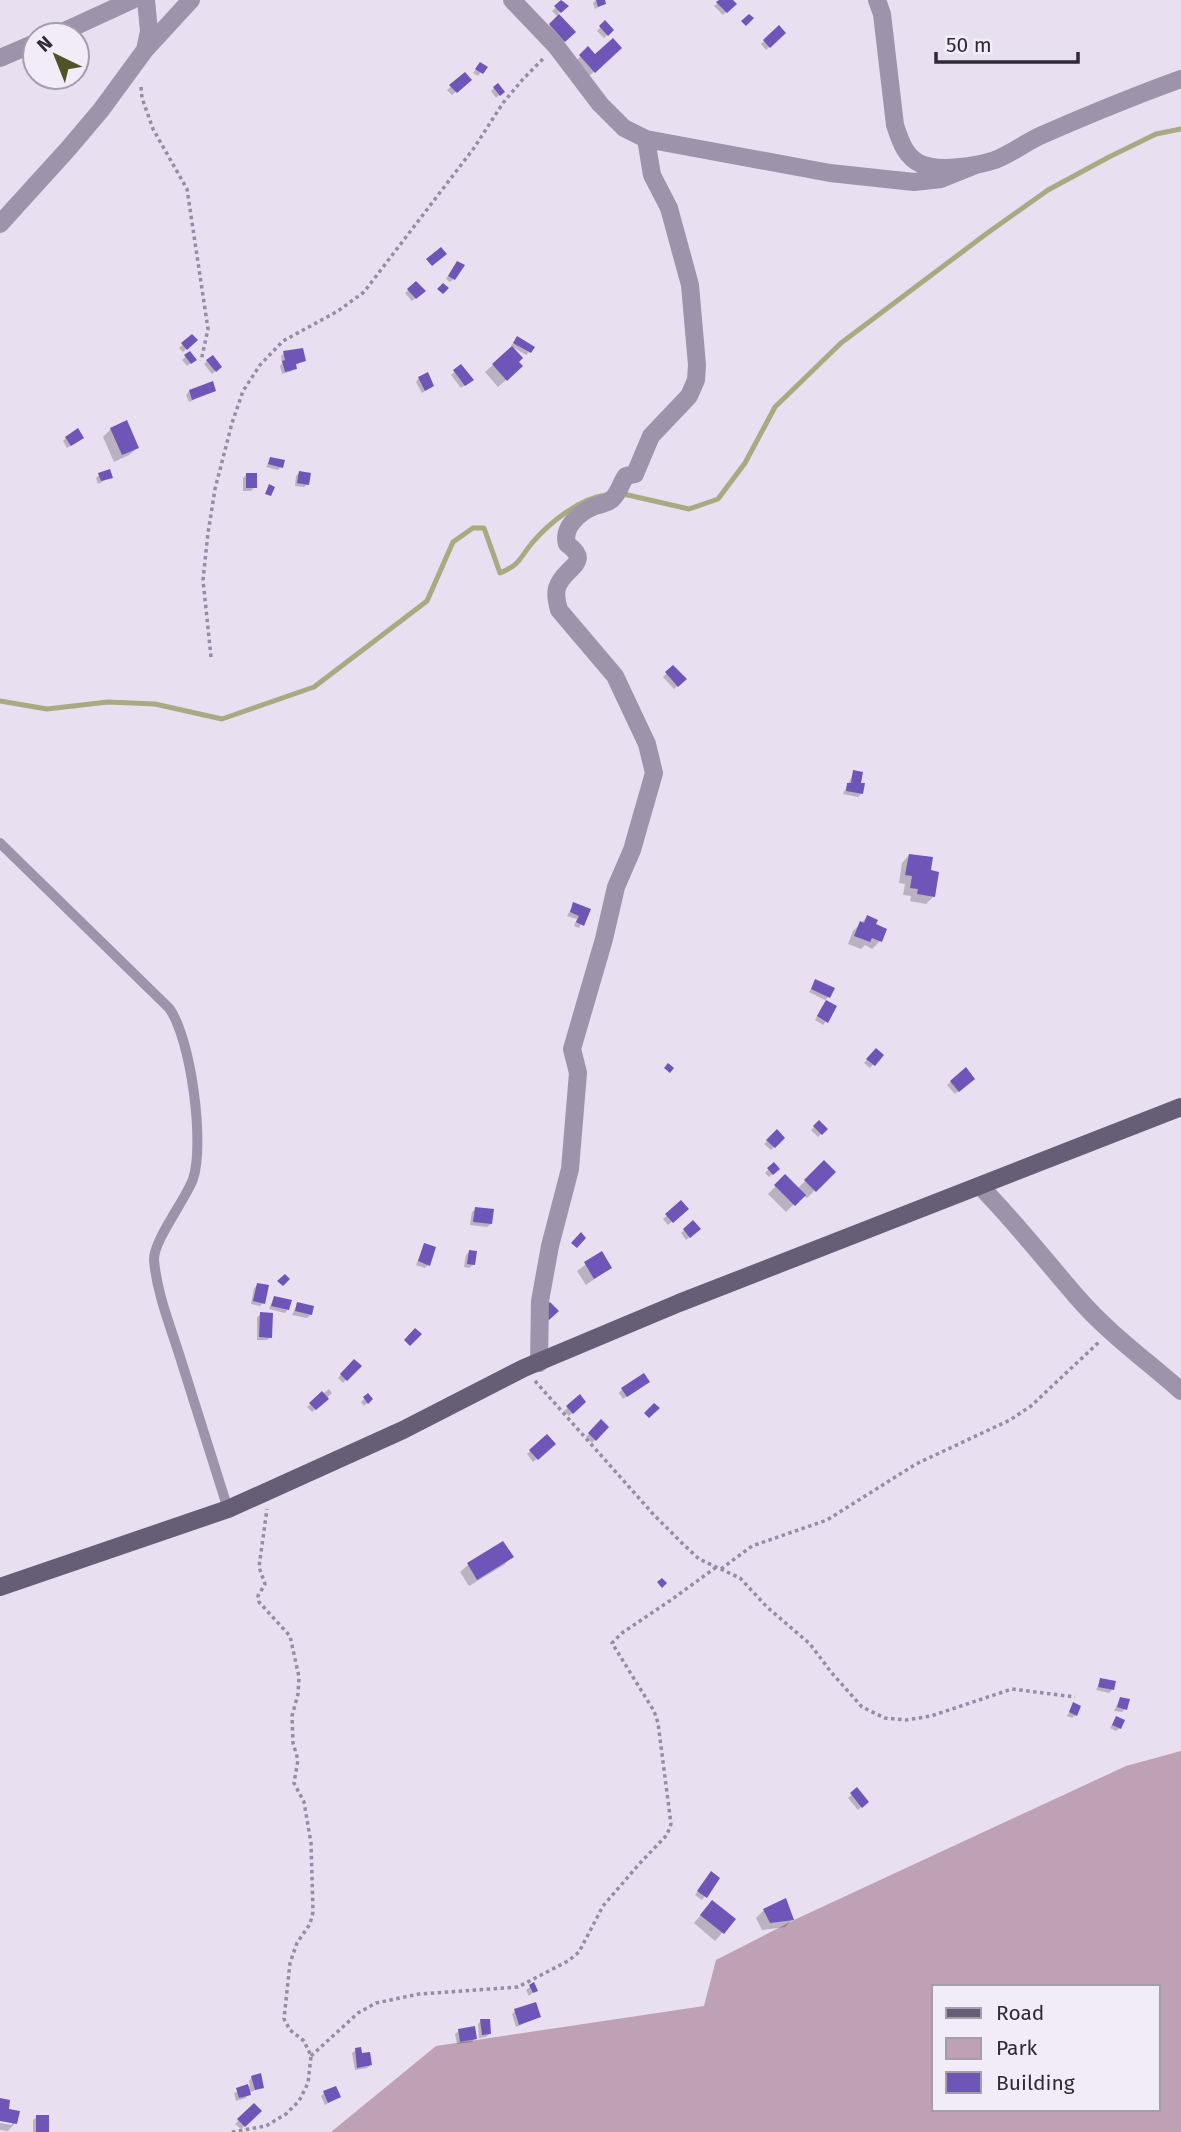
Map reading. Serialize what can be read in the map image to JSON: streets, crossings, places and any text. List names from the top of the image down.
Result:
{
  "legend": ["Road", "Park", "Building"],
  "scale_bar": "50 m",
  "north": "top left"
}
